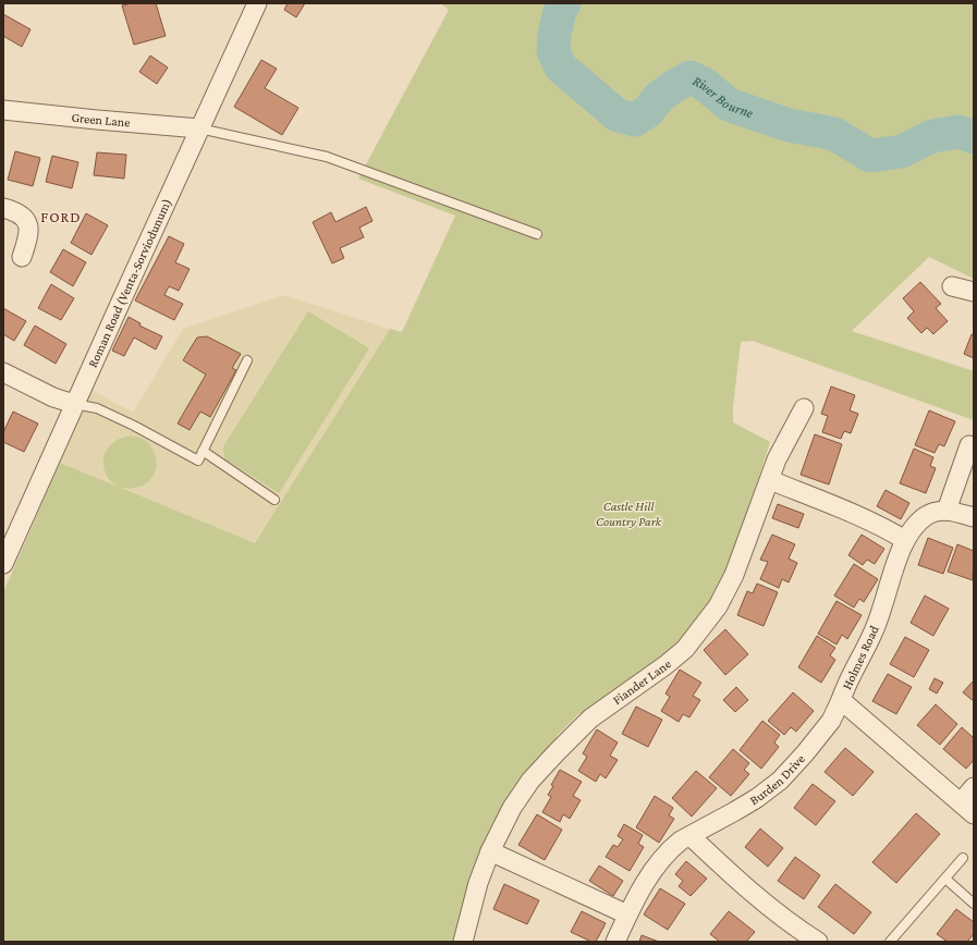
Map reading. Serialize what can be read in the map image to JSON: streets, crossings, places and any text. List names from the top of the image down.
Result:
{
  "streets": {
    "street": [
      "Green Lane",
      "Roman Road (Venta-Sorviodunum)",
      "Holmes Road",
      "Fiander Lane",
      "Burden Drive"
    ]
  },
  "crossings": [
    ["Green Lane", "Roman Road (Venta-Sorviodunum)"],
    ["Holmes Road", "Burden Drive"]
  ],
  "districts": ["FORD"],
  "water": ["River Bourne"],
  "parks": ["Castle Hill Country Park"]
}
